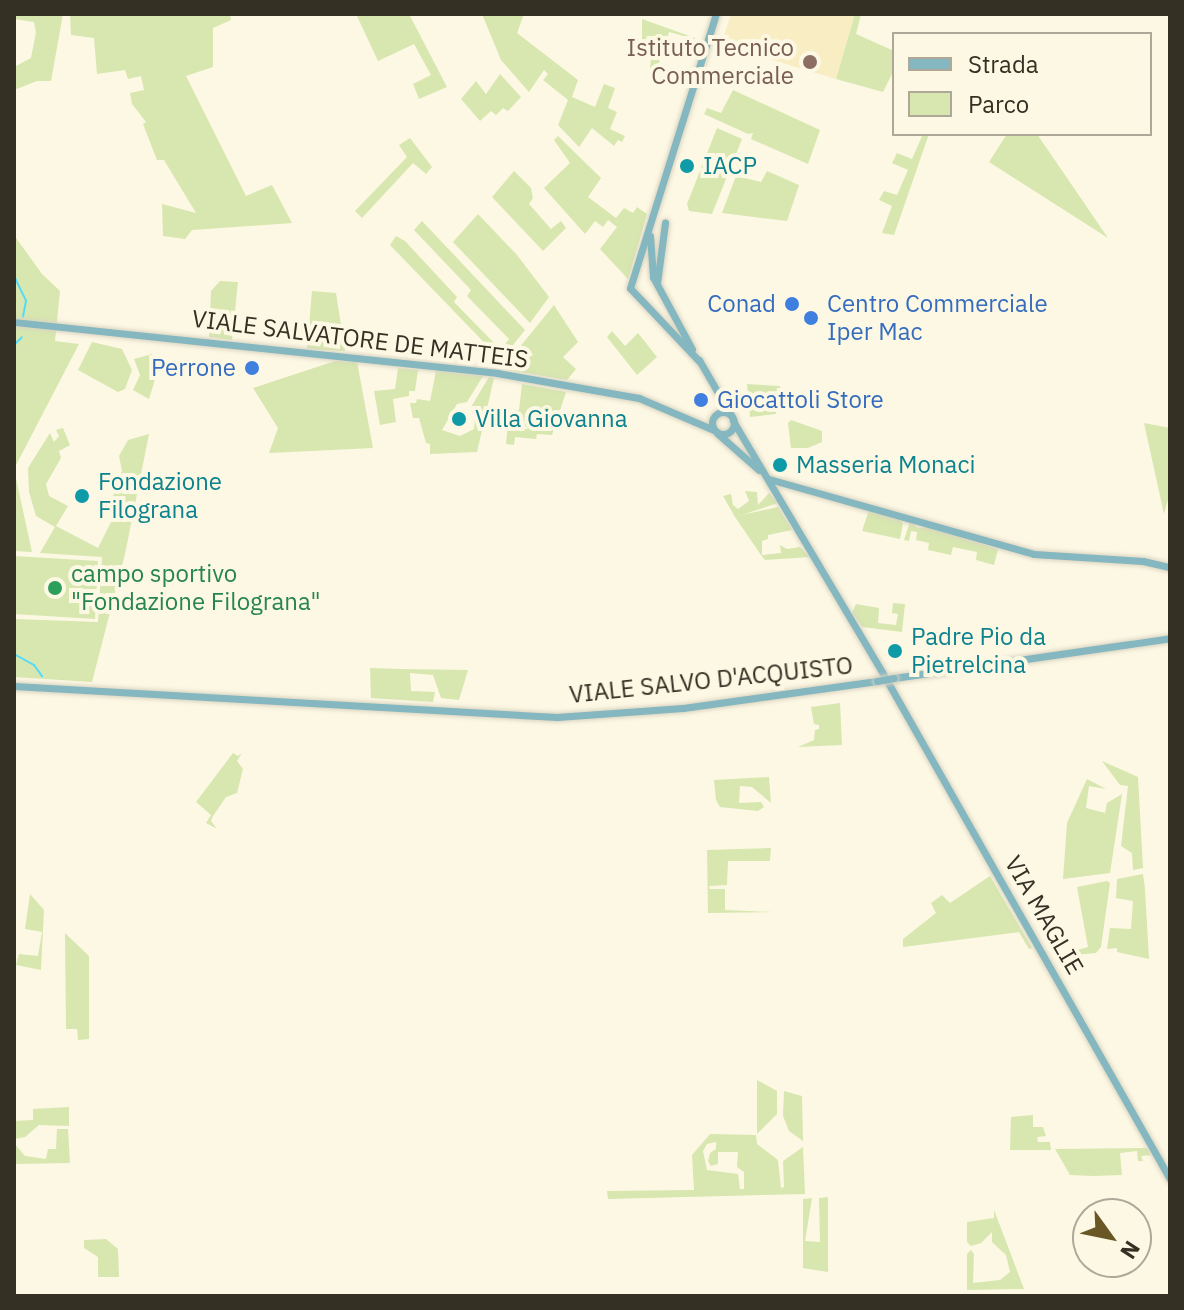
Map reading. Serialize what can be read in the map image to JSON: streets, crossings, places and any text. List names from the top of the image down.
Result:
{
  "streets": {
    "street": ["VIALE SALVATORE DE MATTEIS", "VIALE SALVO D'ACQUISTO", "VIA MAGLIE"]
  },
  "crossings": [
    ["VIALE SALVATORE DE MATTEIS", "VIA MAGLIE"]
  ],
  "places": [
    "Istituto Tecnico Commerciale",
    "IACP",
    "Conad",
    "Centro Commerciale Iper Mac",
    "Perrone",
    "Giocattoli Store",
    "Villa Giovanna",
    "Masseria Monaci",
    "Fondazione Filograna",
    "campo sportivo \"Fondazione Filograna\"",
    "Padre Pio da Pietrelcina"
  ],
  "legend": ["Strada", "Parco"],
  "north": "bottom right"
}
